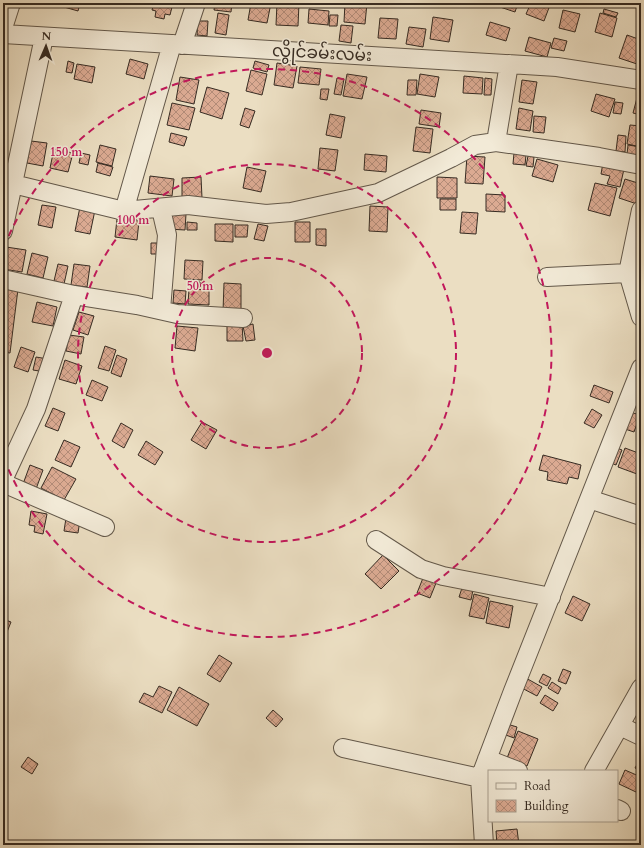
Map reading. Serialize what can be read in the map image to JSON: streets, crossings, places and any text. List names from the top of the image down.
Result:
{
  "streets": {
    "street": ["လွိုင်ခမ်းလမ်း"]
  },
  "legend": ["Road", "Building"],
  "north": "top",
  "rings": ["150 m", "100 m", "50 m"]
}
